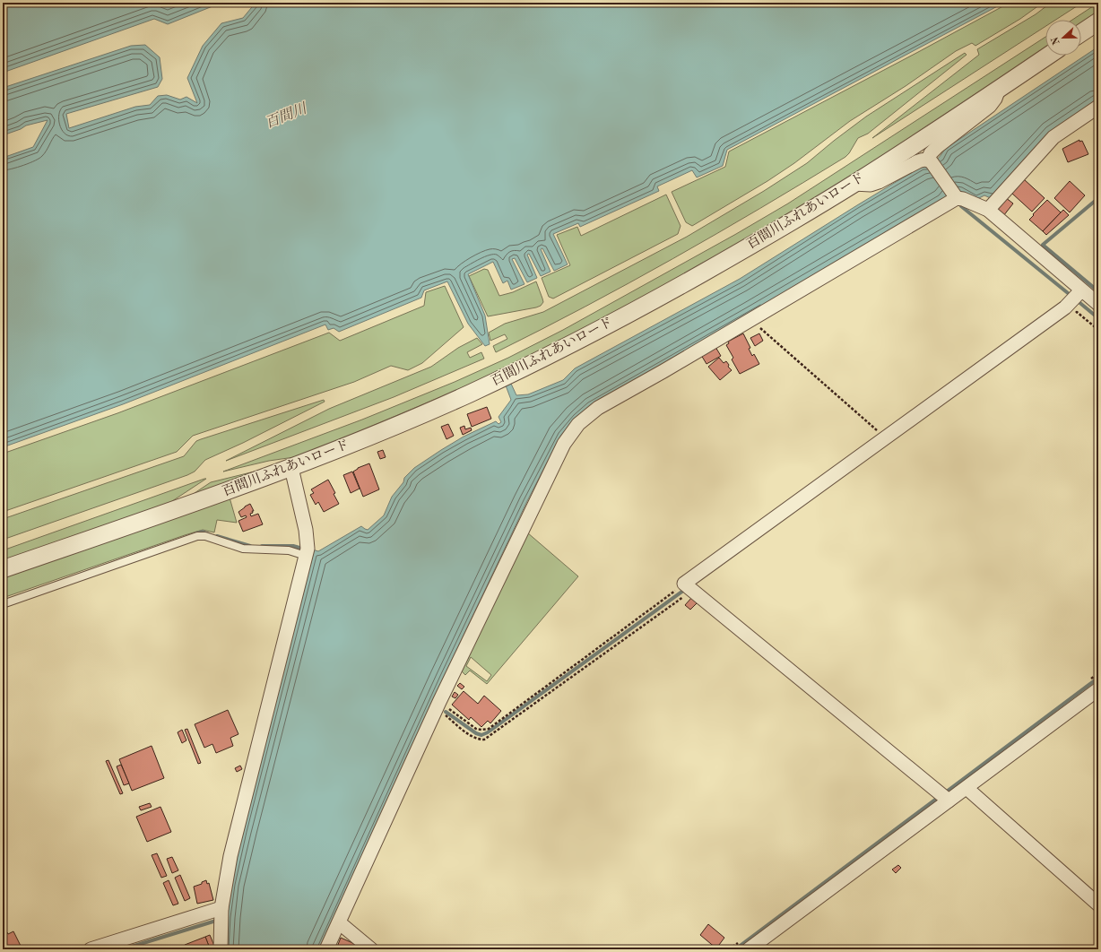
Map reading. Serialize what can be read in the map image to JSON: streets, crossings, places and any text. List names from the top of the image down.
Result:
{
  "streets": {
    "street": ["百間川ふれあいロード"]
  },
  "water": ["百間川"],
  "north": "left"
}
